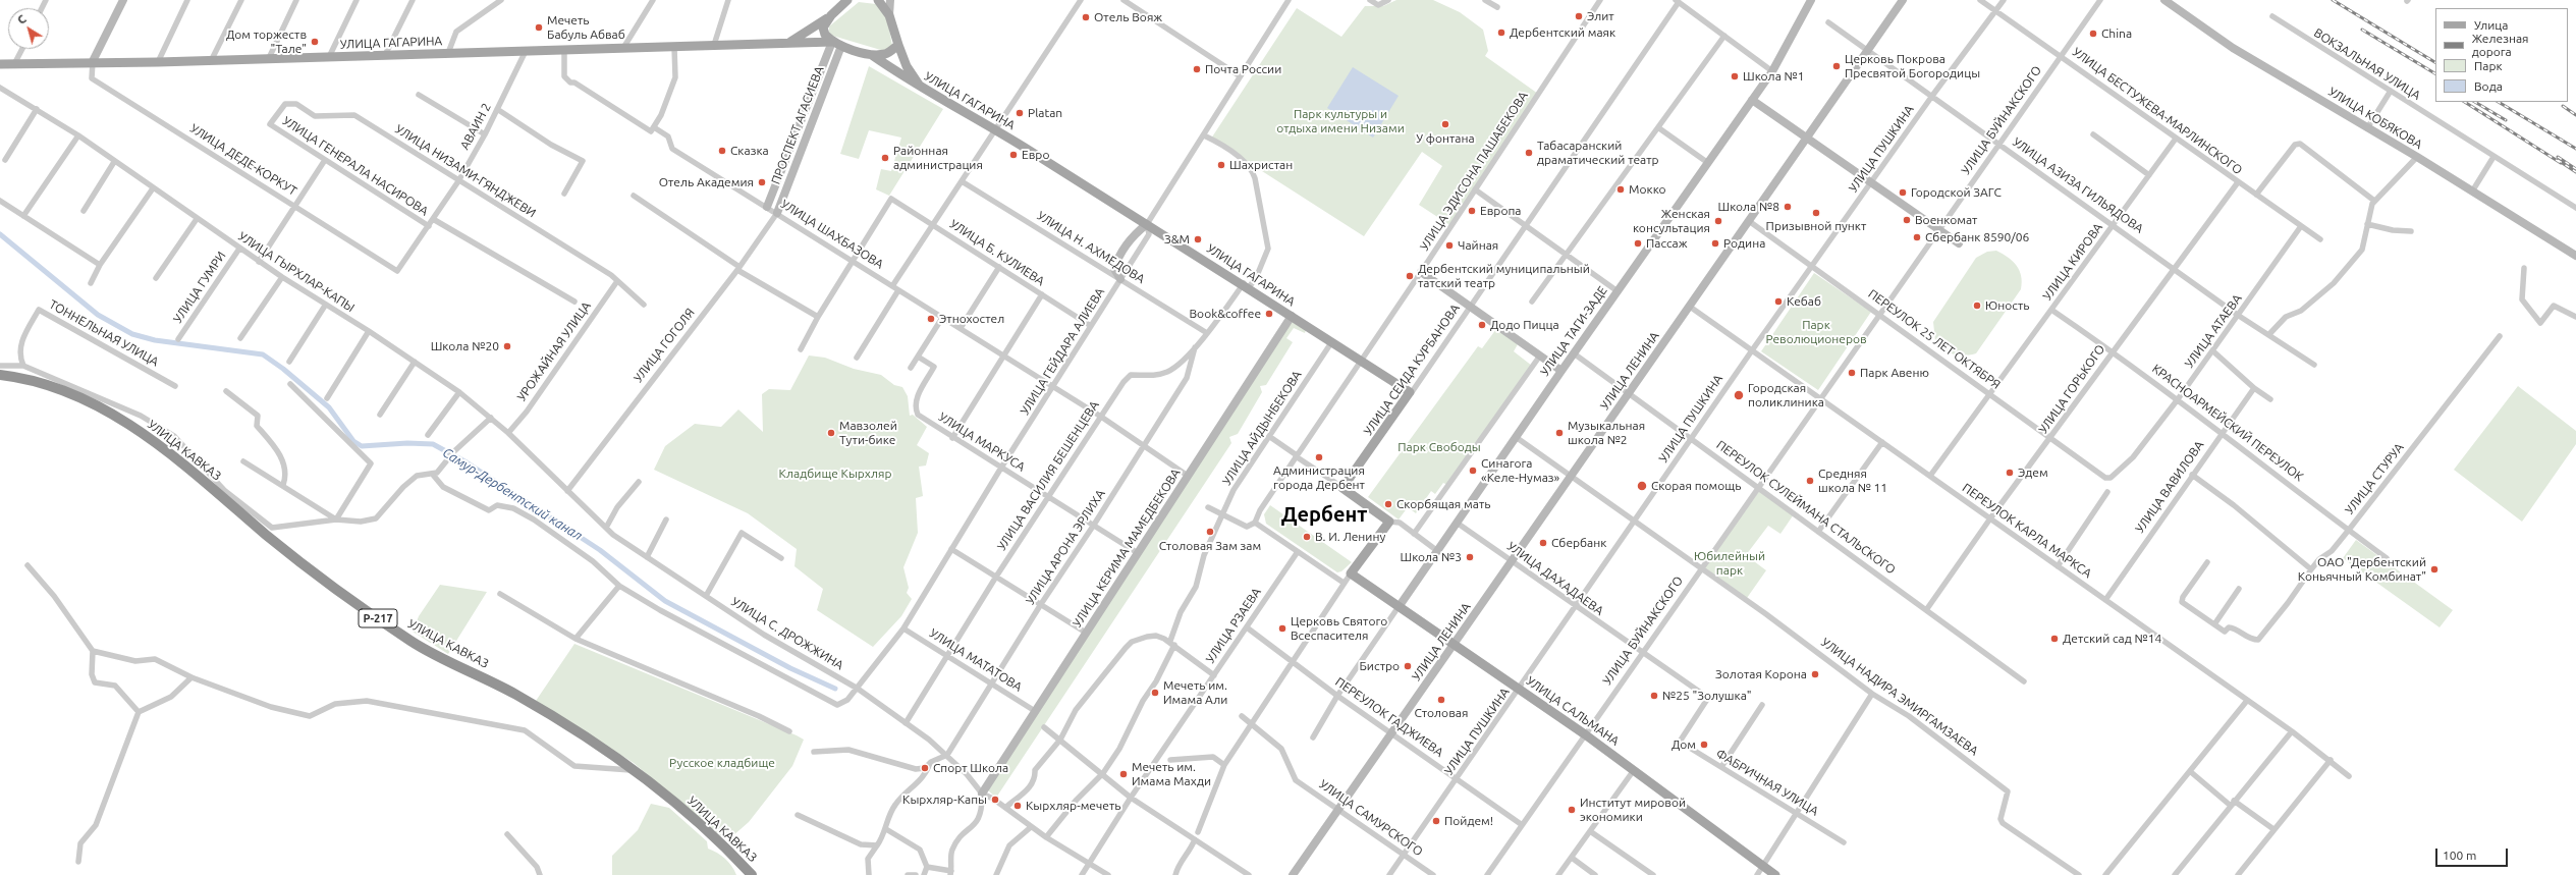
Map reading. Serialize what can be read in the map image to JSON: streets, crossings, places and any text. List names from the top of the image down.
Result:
{
  "streets": {
    "highway": ["УЛИЦА КАВКАЗ", "Р-217"],
    "main road": ["УЛИЦА ГАГАРИНА", "УЛИЦА СЕИДА КУРБАНОВА", "УЛИЦА САЛЬМАНА"],
    "street": [
      "ВОКЗАЛЬНАЯ УЛИЦА",
      "УЛИЦА БЕСТУЖЕВА-МАРЛИНСКОГО",
      "УЛИЦА КОБЯКОВА",
      "УЛИЦА БУЙНАКСКОГО",
      "ПРОСПЕКТ АГАСИЕВА",
      "АВАИН 2",
      "УЛИЦА ПУШКИНА",
      "УЛИЦА ДЕДЕ-КОРКУТ",
      "УЛИЦА ГЕНЕРАЛА НАСИРОВА",
      "УЛИЦА НИЗАМИ-ГЯНДЖЕВИ",
      "УЛИЦА ЭДИСОНА ПАШАБЕКОВА",
      "УЛИЦА АЗИЗА ГИЛЬЯДОВА",
      "УЛИЦА ШАХБАЗОВА",
      "УЛИЦА Н. АХМЕДОВА",
      "УЛИЦА Б. КУЛИЕВА",
      "УЛИЦА КИРОВА",
      "УЛИЦА ГЫРХЛАР-КАПЫ",
      "УЛИЦА ГУМРИ",
      "УЛИЦА ТАГИ-ЗАДЕ",
      "УЛИЦА АТАЕВА",
      "ТОННЕЛЬНАЯ УЛИЦА",
      "ПЕРЕУЛОК 25 ЛЕТ ОКТЯБРЯ",
      "УЛИЦА ГОГОЛЯ",
      "УРОЖАЙНАЯ УЛИЦА",
      "УЛИЦА ГЕЙДАРА АЛИЕВА",
      "УЛИЦА ЛЕНИНА",
      "УЛИЦА ГОРЬКОГО",
      "КРАСНОАРМЕЙСКИЙ ПЕРЕУЛОК",
      "УЛИЦА АЙДЫНБЕКОВА",
      "УЛИЦА МАРКУСА",
      "УЛИЦА ВАСИЛИЯ БЕШЕНЦЕВА",
      "УЛИЦА СТУРУА",
      "УЛИЦА ВАВИЛОВА",
      "ПЕРЕУЛОК СУЛЕЙМАНА СТАЛЬСКОГО",
      "ПЕРЕУЛОК КАРЛА МАРКСА",
      "УЛИЦА АРОНА ЭРЛИХА",
      "УЛИЦА КЕРИМА МАМЕДБЕКОВА",
      "УЛИЦА ДАХАДАЕВА",
      "УЛИЦА РЗАЕВА",
      "УЛИЦА С. ДРОЖЖИНА",
      "УЛИЦА МАТАТОВА",
      "УЛИЦА НАДИРА ЭМИРГАМЗАЕВА",
      "ПЕРЕУЛОК ГАДЖИЕВА",
      "ФАБРИЧНАЯ УЛИЦА",
      "УЛИЦА САМУРСКОГО"
    ]
  },
  "crossings": [
    ["УЛИЦА ГАГАРИНА", "ПРОСПЕКТ АГАСИЕВА"],
    ["УЛИЦА ГАГАРИНА", "АВАИН 2"],
    ["УЛИЦА ГАГАРИНА", "УЛИЦА ДЕДЕ-КОРКУТ"],
    ["УЛИЦА ГАГАРИНА", "УЛИЦА ЭДИСОНА ПАШАБЕКОВА"],
    ["УЛИЦА ГАГАРИНА", "УЛИЦА ШАХБАЗОВА"],
    ["УЛИЦА ГАГАРИНА", "УЛИЦА ГЕЙДАРА АЛИЕВА"],
    ["УЛИЦА ГАГАРИНА", "УЛИЦА СЕИДА КУРБАНОВА"],
    ["УЛИЦА ГАГАРИНА", "УЛИЦА АЙДЫНБЕКОВА"],
    ["УЛИЦА ГАГАРИНА", "УЛИЦА ВАСИЛИЯ БЕШЕНЦЕВА"],
    ["УЛИЦА ГАГАРИНА", "УЛИЦА КЕРИМА МАМЕДБЕКОВА"],
    ["УЛИЦА БЕСТУЖЕВА-МАРЛИНСКОГО", "УЛИЦА БУЙНАКСКОГО"],
    ["УЛИЦА БЕСТУЖЕВА-МАРЛИНСКОГО", "УЛИЦА ПУШКИНА"],
    ["УЛИЦА БЕСТУЖЕВА-МАРЛИНСКОГО", "УЛИЦА КИРОВА"],
    ["УЛИЦА БЕСТУЖЕВА-МАРЛИНСКОГО", "УЛИЦА АТАЕВА"],
    ["УЛИЦА БЕСТУЖЕВА-МАРЛИНСКОГО", "УЛИЦА ГОРЬКОГО"],
    ["УЛИЦА БУЙНАКСКОГО", "УЛИЦА АЗИЗА ГИЛЬЯДОВА"],
    ["УЛИЦА БУЙНАКСКОГО", "ПЕРЕУЛОК 25 ЛЕТ ОКТЯБРЯ"],
    ["УЛИЦА БУЙНАКСКОГО", "ПЕРЕУЛОК СУЛЕЙМАНА СТАЛЬСКОГО"],
    ["УЛИЦА БУЙНАКСКОГО", "ПЕРЕУЛОК КАРЛА МАРКСА"],
    ["УЛИЦА БУЙНАКСКОГО", "УЛИЦА ДАХАДАЕВА"],
    ["УЛИЦА БУЙНАКСКОГО", "УЛИЦА НАДИРА ЭМИРГАМЗАЕВА"],
    ["УЛИЦА БУЙНАКСКОГО", "УЛИЦА САЛЬМАНА"],
    ["УЛИЦА БУЙНАКСКОГО", "ПЕРЕУЛОК ГАДЖИЕВА"],
    ["ПРОСПЕКТ АГАСИЕВА", "УЛИЦА ШАХБАЗОВА"],
    ["ПРОСПЕКТ АГАСИЕВА", "УЛИЦА ГОГОЛЯ"],
    ["АВАИН 2", "УЛИЦА ДЕДЕ-КОРКУТ"],
    ["АВАИН 2", "УЛИЦА ГЕНЕРАЛА НАСИРОВА"],
    ["АВАИН 2", "УЛИЦА НИЗАМИ-ГЯНДЖЕВИ"],
    ["УЛИЦА ПУШКИНА", "УЛИЦА АЗИЗА ГИЛЬЯДОВА"],
    ["УЛИЦА ПУШКИНА", "ПЕРЕУЛОК 25 ЛЕТ ОКТЯБРЯ"],
    ["УЛИЦА ПУШКИНА", "ПЕРЕУЛОК СУЛЕЙМАНА СТАЛЬСКОГО"],
    ["УЛИЦА ПУШКИНА", "ПЕРЕУЛОК КАРЛА МАРКСА"],
    ["УЛИЦА ПУШКИНА", "УЛИЦА ДАХАДАЕВА"],
    ["УЛИЦА ПУШКИНА", "УЛИЦА НАДИРА ЭМИРГАМЗАЕВА"],
    ["УЛИЦА ПУШКИНА", "УЛИЦА САЛЬМАНА"],
    ["УЛИЦА ПУШКИНА", "ПЕРЕУЛОК ГАДЖИЕВА"],
    ["УЛИЦА ПУШКИНА", "УЛИЦА САМУРСКОГО"],
    ["УЛИЦА ГЕНЕРАЛА НАСИРОВА", "УЛИЦА НИЗАМИ-ГЯНДЖЕВИ"],
    ["УЛИЦА НИЗАМИ-ГЯНДЖЕВИ", "УРОЖАЙНАЯ УЛИЦА"],
    ["УЛИЦА АЗИЗА ГИЛЬЯДОВА", "УЛИЦА КИРОВА"],
    ["УЛИЦА АЗИЗА ГИЛЬЯДОВА", "УЛИЦА АТАЕВА"],
    ["УЛИЦА АЗИЗА ГИЛЬЯДОВА", "УЛИЦА ЛЕНИНА"],
    ["УЛИЦА АЗИЗА ГИЛЬЯДОВА", "УЛИЦА ГОРЬКОГО"],
    ["УЛИЦА ШАХБАЗОВА", "УЛИЦА Б. КУЛИЕВА"],
    ["УЛИЦА ШАХБАЗОВА", "УЛИЦА ГОГОЛЯ"],
    ["УЛИЦА ШАХБАЗОВА", "УЛИЦА ГЕЙДАРА АЛИЕВА"],
    ["УЛИЦА ШАХБАЗОВА", "УЛИЦА ВАСИЛИЯ БЕШЕНЦЕВА"],
    ["УЛИЦА ШАХБАЗОВА", "УЛИЦА АРОНА ЭРЛИХА"],
    ["УЛИЦА ШАХБАЗОВА", "УЛИЦА КЕРИМА МАМЕДБЕКОВА"],
    ["УЛИЦА Н. АХМЕДОВА", "УЛИЦА ГЕЙДАРА АЛИЕВА"],
    ["УЛИЦА Н. АХМЕДОВА", "УЛИЦА ВАСИЛИЯ БЕШЕНЦЕВА"],
    ["УЛИЦА Б. КУЛИЕВА", "УЛИЦА ГЕЙДАРА АЛИЕВА"],
    ["УЛИЦА КИРОВА", "ПЕРЕУЛОК 25 ЛЕТ ОКТЯБРЯ"],
    ["УЛИЦА КИРОВА", "КРАСНОАРМЕЙСКИЙ ПЕРЕУЛОК"],
    ["УЛИЦА КИРОВА", "ПЕРЕУЛОК КАРЛА МАРКСА"],
    ["УЛИЦА ГЫРХЛАР-КАПЫ", "УЛИЦА ГУМРИ"],
    ["УЛИЦА ГЫРХЛАР-КАПЫ", "УЛИЦА ГОГОЛЯ"],
    ["УЛИЦА ГЫРХЛАР-КАПЫ", "УРОЖАЙНАЯ УЛИЦА"],
    ["УЛИЦА ГЫРХЛАР-КАПЫ", "УЛИЦА С. ДРОЖЖИНА"],
    ["УЛИЦА ТАГИ-ЗАДЕ", "ПЕРЕУЛОК СУЛЕЙМАНА СТАЛЬСКОГО"],
    ["УЛИЦА ТАГИ-ЗАДЕ", "УЛИЦА ДАХАДАЕВА"],
    ["УЛИЦА ТАГИ-ЗАДЕ", "УЛИЦА НАДИРА ЭМИРГАМЗАЕВА"],
    ["УЛИЦА ТАГИ-ЗАДЕ", "УЛИЦА САЛЬМАНА"],
    ["УЛИЦА ТАГИ-ЗАДЕ", "ПЕРЕУЛОК ГАДЖИЕВА"],
    ["УЛИЦА АТАЕВА", "ПЕРЕУЛОК 25 ЛЕТ ОКТЯБРЯ"],
    ["УЛИЦА АТАЕВА", "КРАСНОАРМЕЙСКИЙ ПЕРЕУЛОК"],
    ["ПЕРЕУЛОК 25 ЛЕТ ОКТЯБРЯ", "УЛИЦА ЛЕНИНА"],
    ["ПЕРЕУЛОК 25 ЛЕТ ОКТЯБРЯ", "УЛИЦА ГОРЬКОГО"],
    ["УЛИЦА ГОГОЛЯ", "УЛИЦА С. ДРОЖЖИНА"],
    ["УЛИЦА ГЕЙДАРА АЛИЕВА", "УЛИЦА МАРКУСА"],
    ["УЛИЦА ГЕЙДАРА АЛИЕВА", "УЛИЦА ВАСИЛИЯ БЕШЕНЦЕВА"],
    ["УЛИЦА ГЕЙДАРА АЛИЕВА", "УЛИЦА С. ДРОЖЖИНА"],
    ["УЛИЦА ГЕЙДАРА АЛИЕВА", "УЛИЦА МАТАТОВА"],
    ["УЛИЦА ЛЕНИНА", "ПЕРЕУЛОК СУЛЕЙМАНА СТАЛЬСКОГО"],
    ["УЛИЦА ЛЕНИНА", "ПЕРЕУЛОК КАРЛА МАРКСА"],
    ["УЛИЦА ЛЕНИНА", "УЛИЦА ДАХАДАЕВА"],
    ["УЛИЦА ЛЕНИНА", "УЛИЦА НАДИРА ЭМИРГАМЗАЕВА"],
    ["УЛИЦА ЛЕНИНА", "УЛИЦА САЛЬМАНА"],
    ["УЛИЦА ЛЕНИНА", "ПЕРЕУЛОК ГАДЖИЕВА"],
    ["УЛИЦА ЛЕНИНА", "УЛИЦА САМУРСКОГО"],
    ["УЛИЦА ГОРЬКОГО", "КРАСНОАРМЕЙСКИЙ ПЕРЕУЛОК"],
    ["УЛИЦА ГОРЬКОГО", "ПЕРЕУЛОК СУЛЕЙМАНА СТАЛЬСКОГО"],
    ["УЛИЦА ГОРЬКОГО", "ПЕРЕУЛОК КАРЛА МАРКСА"],
    ["КРАСНОАРМЕЙСКИЙ ПЕРЕУЛОК", "УЛИЦА СТУРУА"],
    ["КРАСНОАРМЕЙСКИЙ ПЕРЕУЛОК", "УЛИЦА ВАВИЛОВА"],
    ["УЛИЦА АЙДЫНБЕКОВА", "УЛИЦА С. ДРОЖЖИНА"],
    ["УЛИЦА МАРКУСА", "УЛИЦА ВАСИЛИЯ БЕШЕНЦЕВА"],
    ["УЛИЦА МАРКУСА", "УЛИЦА АРОНА ЭРЛИХА"],
    ["УЛИЦА МАРКУСА", "УЛИЦА КЕРИМА МАМЕДБЕКОВА"],
    ["УЛИЦА ВАСИЛИЯ БЕШЕНЦЕВА", "УЛИЦА АРОНА ЭРЛИХА"],
    ["УЛИЦА ВАСИЛИЯ БЕШЕНЦЕВА", "УЛИЦА С. ДРОЖЖИНА"],
    ["УЛИЦА ВАСИЛИЯ БЕШЕНЦЕВА", "УЛИЦА МАТАТОВА"],
    ["УЛИЦА ВАВИЛОВА", "ПЕРЕУЛОК КАРЛА МАРКСА"],
    ["УЛИЦА АРОНА ЭРЛИХА", "УЛИЦА С. ДРОЖЖИНА"],
    ["УЛИЦА АРОНА ЭРЛИХА", "УЛИЦА МАТАТОВА"],
    ["УЛИЦА КЕРИМА МАМЕДБЕКОВА", "УЛИЦА С. ДРОЖЖИНА"],
    ["УЛИЦА КЕРИМА МАМЕДБЕКОВА", "УЛИЦА МАТАТОВА"],
    ["УЛИЦА ДАХАДАЕВА", "ФАБРИЧНАЯ УЛИЦА"],
    ["УЛИЦА РЗАЕВА", "УЛИЦА С. ДРОЖЖИНА"],
    ["УЛИЦА РЗАЕВА", "ПЕРЕУЛОК ГАДЖИЕВА"]
  ],
  "districts": ["Дербент"],
  "water": ["Самур-Дербентский канал"],
  "parks": [
    "Парк культуры и отдыха имени Низами",
    "Парк Революционеров",
    "Парк Свободы",
    "Кладбище Кырхляр",
    "Юбилейный парк",
    "Русское кладбище"
  ],
  "places": [
    "Элит",
    "Отель Вояж",
    "Мечеть Бабуль Абваб",
    "Дербентский маяк",
    "China",
    "Дом торжеств \"Тале\"",
    "Церковь Покрова Пресвятой Богородицы",
    "Почта России",
    "Школа №1",
    "Platan",
    "У фонтана",
    "Сказка",
    "Табасаранский драматический театр",
    "Евро",
    "Районная администрация",
    "Шахристан",
    "Отель Академия",
    "Мокко",
    "Городской ЗАГС",
    "Школа №8",
    "Европа",
    "Призывной пункт",
    "Военкомат",
    "Женская консультация",
    "Сбербанк 8590/06",
    "З&М",
    "Пассаж",
    "Родина",
    "Чайная",
    "Дербентский муниципальный татский театр",
    "Кебаб",
    "Юность",
    "Book&coffee",
    "Этнохостел",
    "Додо Пицца",
    "Школа №20",
    "Парк Авеню",
    "Городская поликлиника",
    "Мавзолей Тути-бике",
    "Музыкальная школа №2",
    "Администрация города Дербент",
    "Синагога «Келе-Нумаз»",
    "Эдем",
    "Средняя школа № 11",
    "Скорая помощь",
    "Скорбящая мать",
    "Столовая Зам зам",
    "В. И. Ленину",
    "Сбербанк",
    "Школа №3",
    "ОАО \"Дербентский Коньячный Комбинат\"",
    "Церковь Святого Всеспасителя",
    "Детский сад №14",
    "Бистро",
    "Золотая Корона",
    "Мечеть им. Имама Али",
    "№25 \"Золушка\"",
    "Столовая",
    "Дом",
    "Спорт Школа",
    "Мечеть им. Имама Махди",
    "Кырхляр-Капы",
    "Кырхляр-мечеть",
    "Институт мировой экономики",
    "Пойдем!"
  ],
  "legend": [
    "Улица",
    "Железная дорога",
    "Парк",
    "Вода"
  ],
  "scale_bar": "100 m",
  "north": "top left"
}
